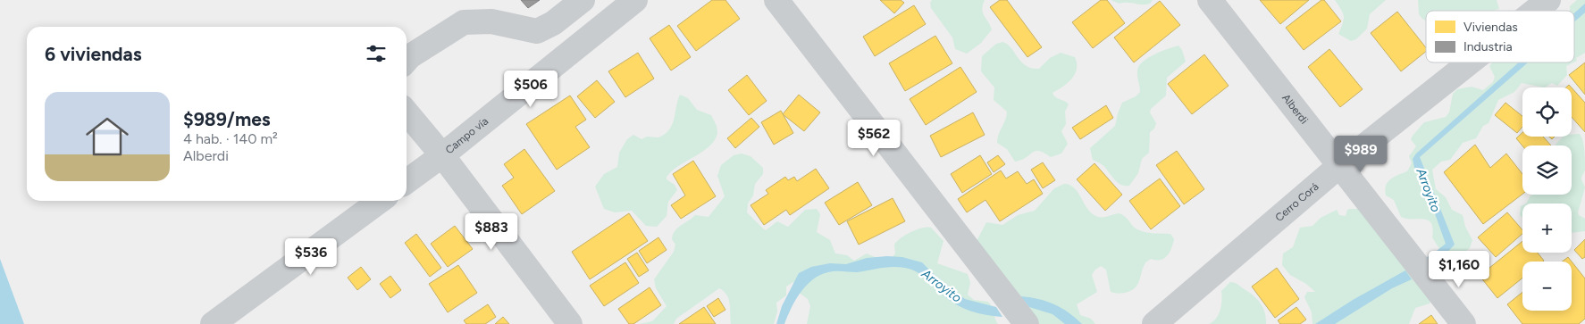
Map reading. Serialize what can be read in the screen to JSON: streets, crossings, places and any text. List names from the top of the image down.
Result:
{
  "streets": {
    "street": ["Alberdi", "Campo vía", "Cerro Corá"]
  },
  "crossings": [
    ["Alberdi", "Cerro Corá"]
  ],
  "water": ["Arroyito"],
  "legend": ["Viviendas", "Industria"],
  "page": {
    "heading": "6 viviendas",
    "price": [
      "$506",
      "$562",
      "$989",
      "$883",
      "$536",
      "$1,160"
    ],
    "list": [
      {
        "name": "$989/mes",
        "note": "4 hab. · 140 m² · Alberdi"
      }
    ],
    "map_buttons": ["+", "−"]
  }
}
